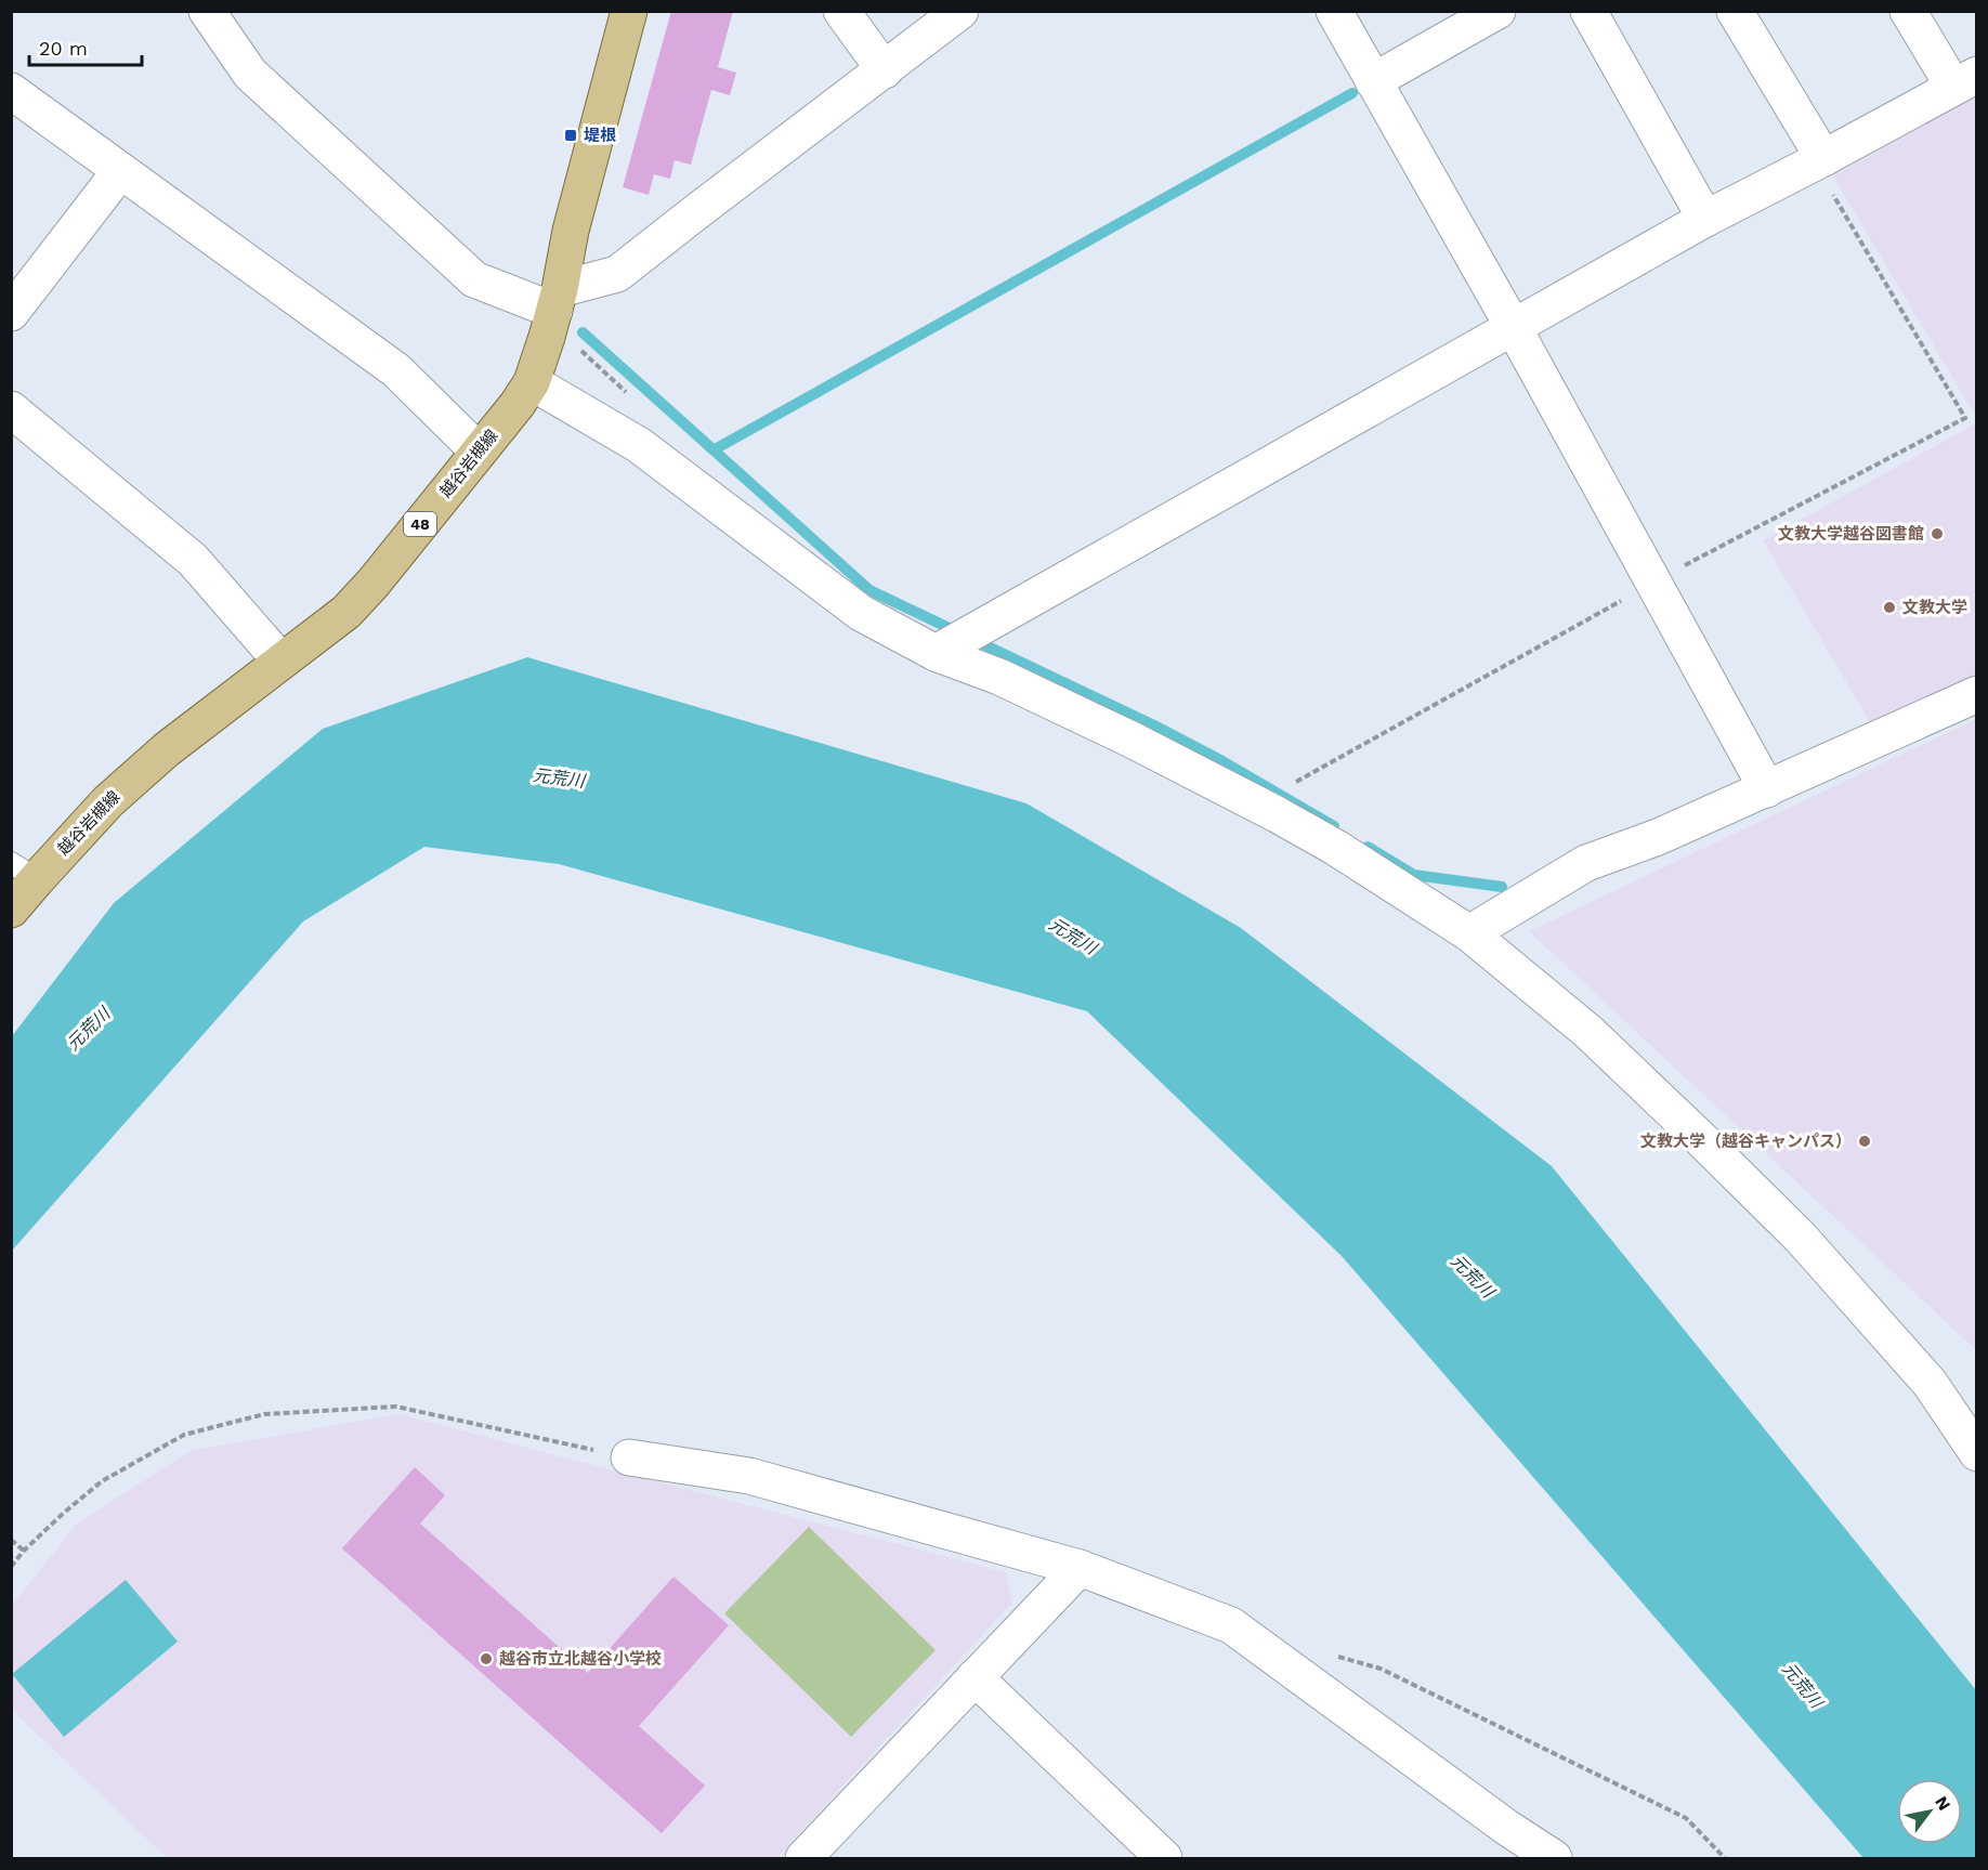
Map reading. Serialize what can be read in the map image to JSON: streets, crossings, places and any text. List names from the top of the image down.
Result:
{
  "streets": {
    "main road": ["越谷岩槻線", "48"]
  },
  "water": ["元荒川"],
  "places": {
    "transit": ["堤根"],
    "other": [
      "文教大学越谷図書館",
      "文教大学",
      "文教大学（越谷キャンパス）",
      "越谷市立北越谷小学校"
    ]
  },
  "scale_bar": "20 m",
  "north": "top right"
}
